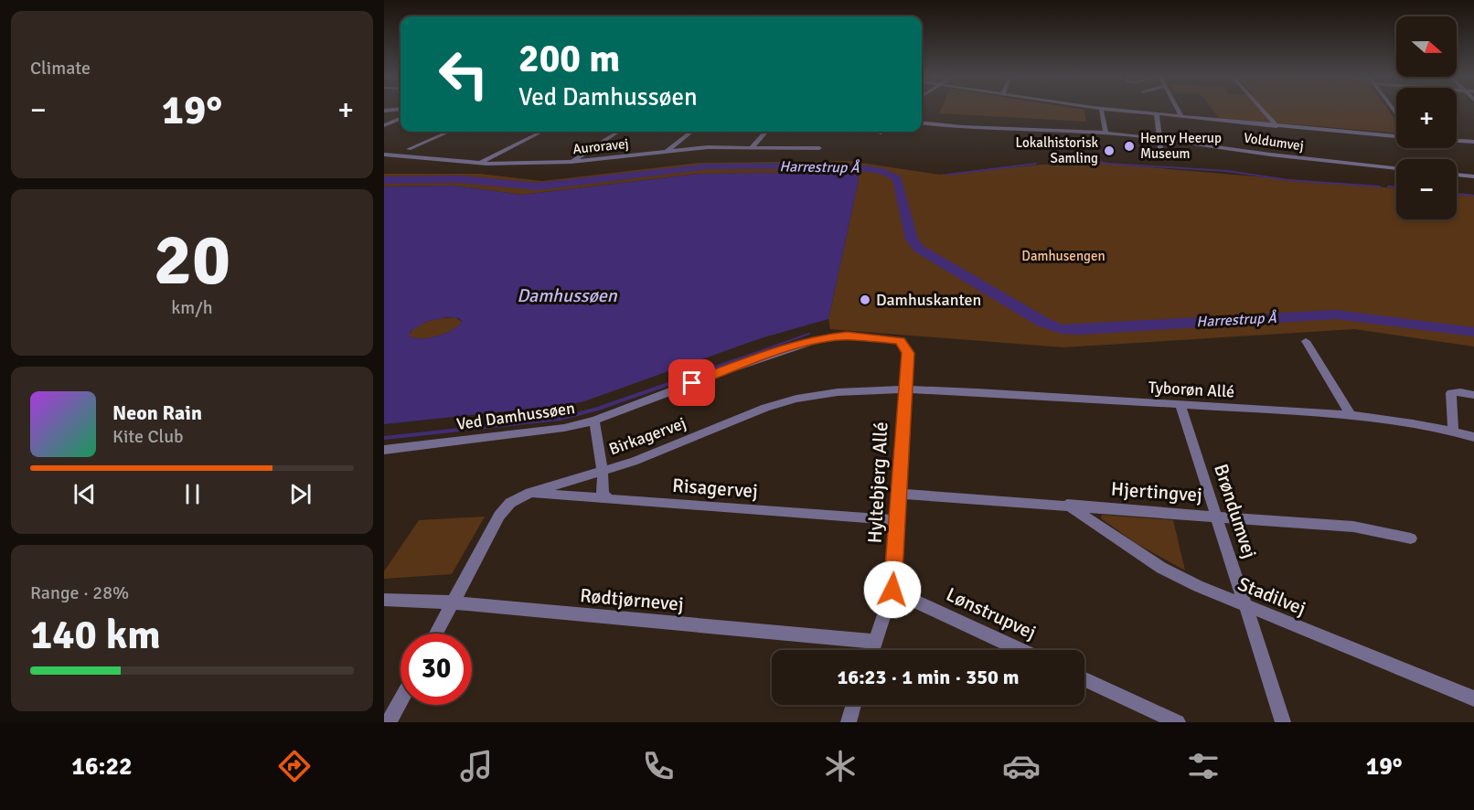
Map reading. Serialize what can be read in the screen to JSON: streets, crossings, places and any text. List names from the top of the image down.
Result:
{
  "streets": {
    "street": [
      "Voldumvej",
      "Auroravej",
      "Tyborøn Allé",
      "Ved Damhussøen",
      "Birkagervej",
      "Hyltebjerg Allé",
      "Risagervej",
      "Hjertingvej",
      "Brøndumvej",
      "Stadilvej",
      "Rødtjørnevej",
      "Lønstrupvej"
    ]
  },
  "crossings": [
    ["Tyborøn Allé", "Birkagervej"],
    ["Tyborøn Allé", "Hyltebjerg Allé"],
    ["Tyborøn Allé", "Brøndumvej"],
    ["Ved Damhussøen", "Hyltebjerg Allé"],
    ["Birkagervej", "Hyltebjerg Allé"],
    ["Birkagervej", "Risagervej"],
    ["Birkagervej", "Rødtjørnevej"],
    ["Hyltebjerg Allé", "Risagervej"],
    ["Hyltebjerg Allé", "Hjertingvej"],
    ["Hyltebjerg Allé", "Rødtjørnevej"],
    ["Hyltebjerg Allé", "Lønstrupvej"],
    ["Hjertingvej", "Brøndumvej"],
    ["Hjertingvej", "Stadilvej"],
    ["Brøndumvej", "Stadilvej"]
  ],
  "water": ["Harrestrup Å", "Damhussøen"],
  "parks": ["Damhusengen"],
  "places": ["Henry Heerup Museum", "Lokalhistorisk Samling", "Damhuskanten"],
  "north": "right",
  "page": {
    "tile": [
      "Climate",
      ["20", "km/h"],
      ["Range · 28%", "140 km"]
    ],
    "map_buttons": ["+", "−"],
    "turn": ["200 m", "Ved Damhussøen"],
    "heat": ["−", "19°", "+"],
    "song": ["Neon Rain", "Kite Club"],
    "limit": "30",
    "trip": "16:23 · 1 min · 350 m",
    "tabs": ["16:22", "19°"]
  }
}
